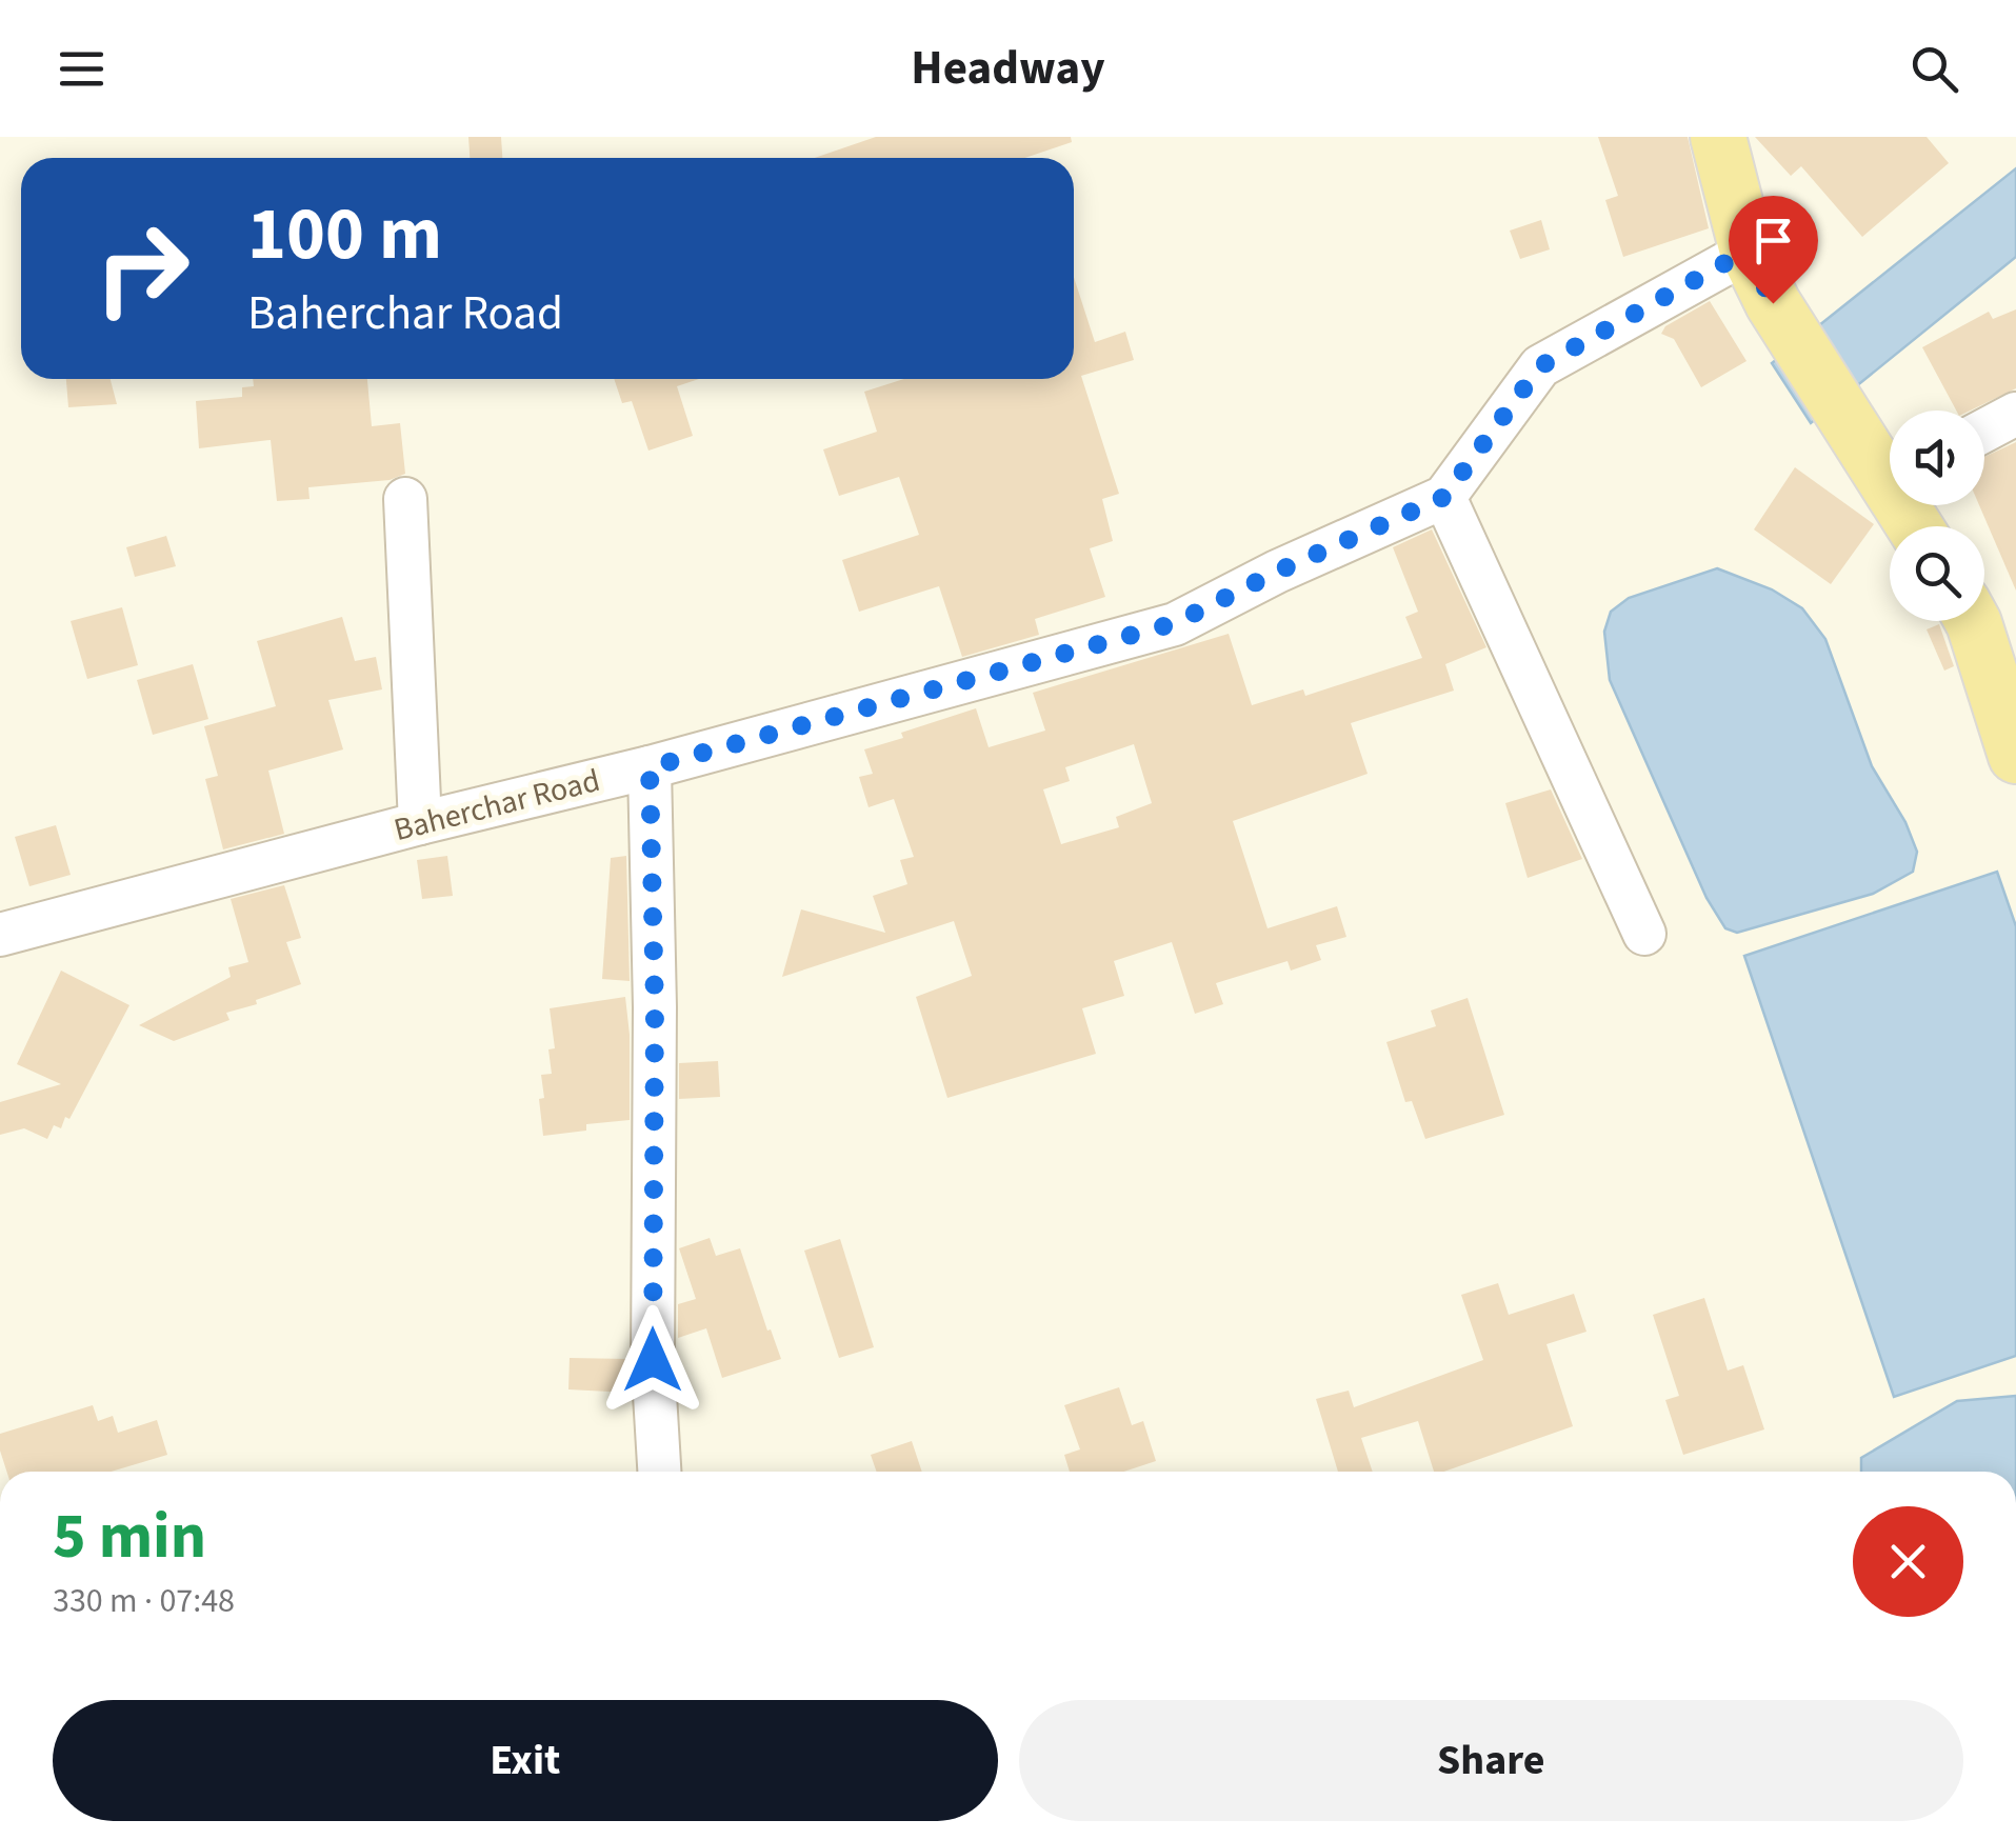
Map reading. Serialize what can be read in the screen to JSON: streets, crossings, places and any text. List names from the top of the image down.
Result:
{
  "streets": {
    "street": ["Baherchar Road"]
  },
  "page": {
    "header": "Headway",
    "turn": ["100 m", "Baherchar Road"],
    "heading": ["5 min", "330 m · 07:48"],
    "buttons": ["Exit", "Share"]
  }
}
